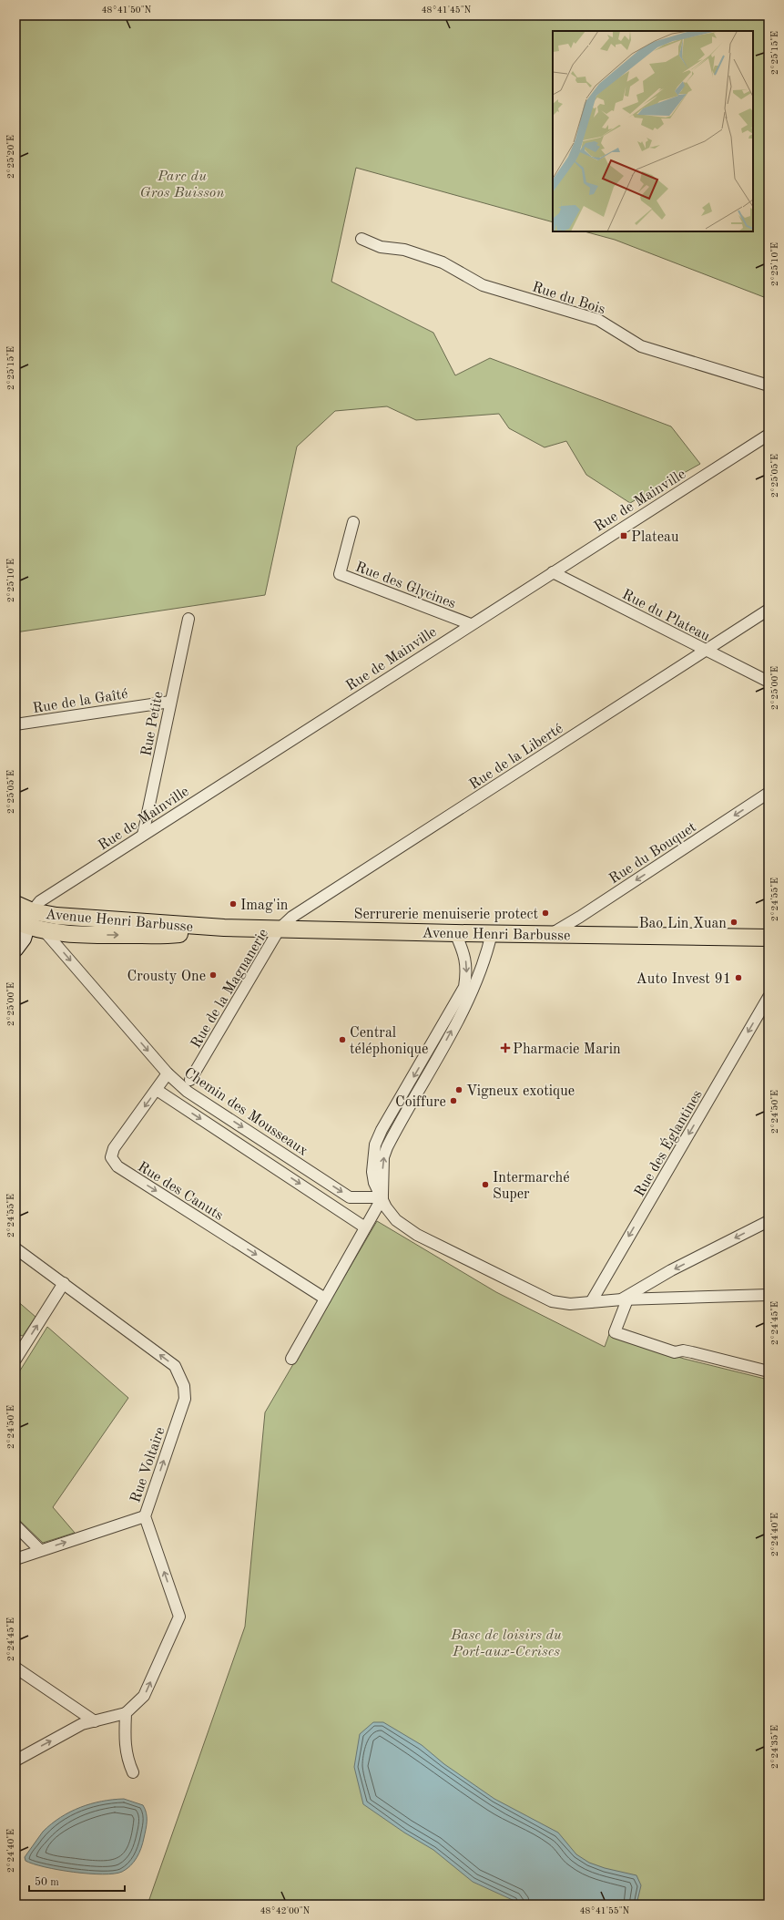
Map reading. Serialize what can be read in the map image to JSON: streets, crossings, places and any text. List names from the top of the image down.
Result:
{
  "streets": {
    "main road": ["Avenue Henri Barbusse"],
    "street": [
      "Rue du Bois",
      "Rue de Mainville",
      "Rue des Glycines",
      "Rue du Plateau",
      "Rue de la Gaîté",
      "Rue Petite",
      "Rue de la Liberté",
      "Rue du Bouquet",
      "Rue de la Magnanerie",
      "Chemin des Mousseaux",
      "Rue des Églantines",
      "Rue des Canuts",
      "Rue Voltaire"
    ]
  },
  "crossings": [
    ["Rue de Mainville", "Rue des Glycines"],
    ["Rue de Mainville", "Rue du Plateau"],
    ["Rue de Mainville", "Rue Petite"],
    ["Rue de Mainville", "Avenue Henri Barbusse"],
    ["Rue du Plateau", "Rue de la Liberté"],
    ["Rue de la Gaîté", "Rue Petite"],
    ["Rue de la Liberté", "Avenue Henri Barbusse"],
    ["Rue de la Liberté", "Rue de la Magnanerie"],
    ["Rue du Bouquet", "Avenue Henri Barbusse"],
    ["Avenue Henri Barbusse", "Rue de la Magnanerie"],
    ["Avenue Henri Barbusse", "Chemin des Mousseaux"],
    ["Chemin des Mousseaux", "Rue des Canuts"]
  ],
  "one_way": ["Rue du Bouquet", "Rue des Églantines", "Rue Voltaire"],
  "parks": ["Parc du Gros Buisson", "Base de loisirs du Port-aux-Cerises"],
  "places": {
    "transit": ["Plateau"],
    "other": [
      "Imag'in",
      "Serrurerie menuiserie protect",
      "Bao Lin Xuan",
      "Crousty One",
      "Auto Invest 91",
      "Central téléphonique",
      "Vigneux exotique",
      "Coiffure",
      "Intermarché Super"
    ],
    "health": ["Pharmacie Marin"]
  },
  "scale_bar": "50 m",
  "coordinates": [
    "48°41'50\"N",
    "48°41'45\"N",
    "2°25'15\"E",
    "2°25'20\"E",
    "2°25'10\"E",
    "2°25'05\"E",
    "2°25'00\"E",
    "2°24'55\"E",
    "2°24'50\"E",
    "2°24'45\"E",
    "2°24'40\"E",
    "2°24'35\"E",
    "48°42'00\"N",
    "48°41'55\"N"
  ]
}
